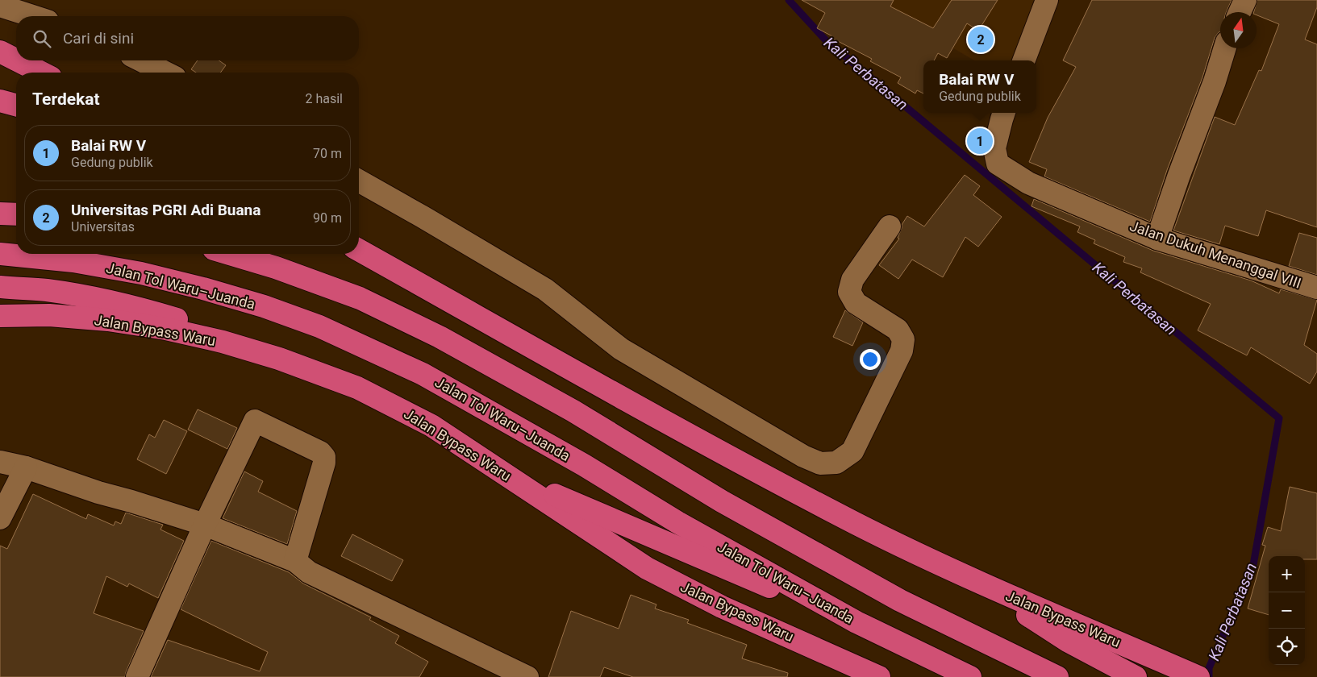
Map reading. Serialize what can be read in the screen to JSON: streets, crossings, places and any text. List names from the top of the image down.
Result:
{
  "streets": {
    "highway": ["Jalan Tol Waru–Juanda", "Jalan Bypass Waru"],
    "street": ["Jalan Dukuh Menanggal VIII"]
  },
  "water": ["Kali Perbatasan"],
  "north": "top",
  "page": {
    "search": "Cari di sini",
    "pins": ["2", "1"],
    "popup": ["Balai RW V", "Gedung publik"],
    "heading": ["Terdekat", "2 hasil"],
    "list": [
      {
        "mark": "1",
        "name": "Balai RW V",
        "note": "Gedung publik",
        "value": "70 m"
      },
      {
        "mark": "2",
        "name": "Universitas PGRI Adi Buana",
        "note": "Universitas",
        "value": "90 m"
      }
    ],
    "map_buttons": ["+", "−"]
  }
}
